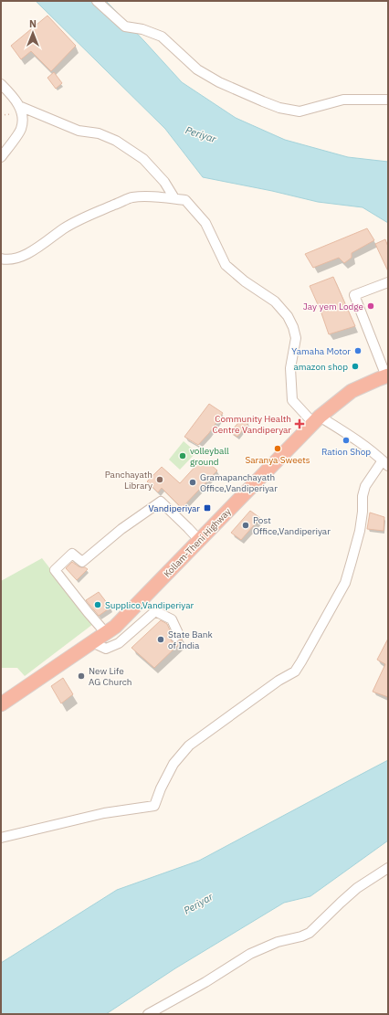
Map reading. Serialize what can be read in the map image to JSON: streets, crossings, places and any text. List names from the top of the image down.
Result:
{
  "streets": {
    "highway": ["Kollam-Theni Highway"]
  },
  "water": ["Periyar"],
  "places": {
    "other": [
      "Jay yem Lodge",
      "Yamaha Motor",
      "amazon shop",
      "Ration Shop",
      "Saranya Sweets",
      "volleyball ground",
      "Panchayath Library",
      "Gramapanchayath Office,Vandiperiyar",
      "Post Office,Vandiperiyar",
      "Supplico,Vandiperiyar",
      "State Bank of India",
      "New Life AG Church"
    ],
    "health": ["Community Health Centre Vandiperyar"],
    "transit": ["Vandiperiyar"]
  },
  "north": "top"
}
